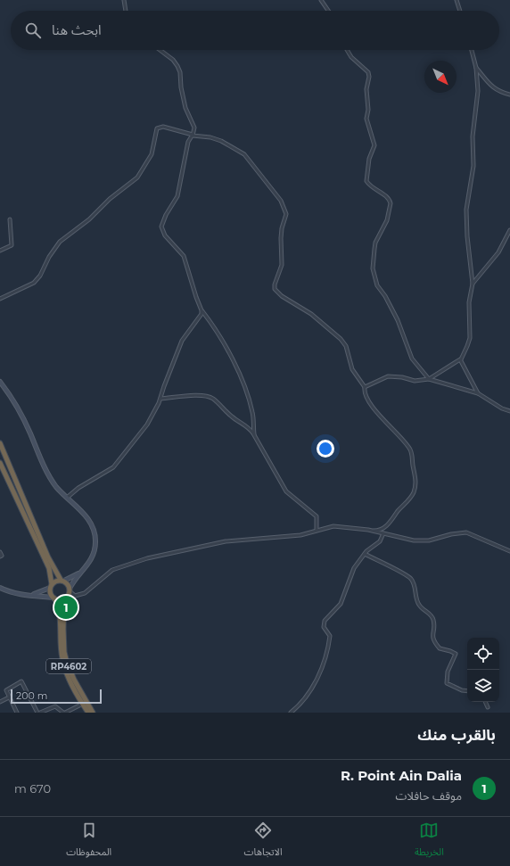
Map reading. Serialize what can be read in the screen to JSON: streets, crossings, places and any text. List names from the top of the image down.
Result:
{
  "streets": {
    "highway": ["RP4602"]
  },
  "scale_bar": "200 m",
  "north": "bottom right",
  "page": {
    "search": "ابحث هنا",
    "pins": "1",
    "scale": "200 m",
    "heading": "بالقرب منك",
    "list": [
      {
        "mark": "1",
        "name": "R. Point Ain Dalia",
        "note": "موقف حافلات",
        "value": "670 m"
      }
    ],
    "nav": ["الخريطة", "الاتجاهات", "المحفوظات"]
  }
}
